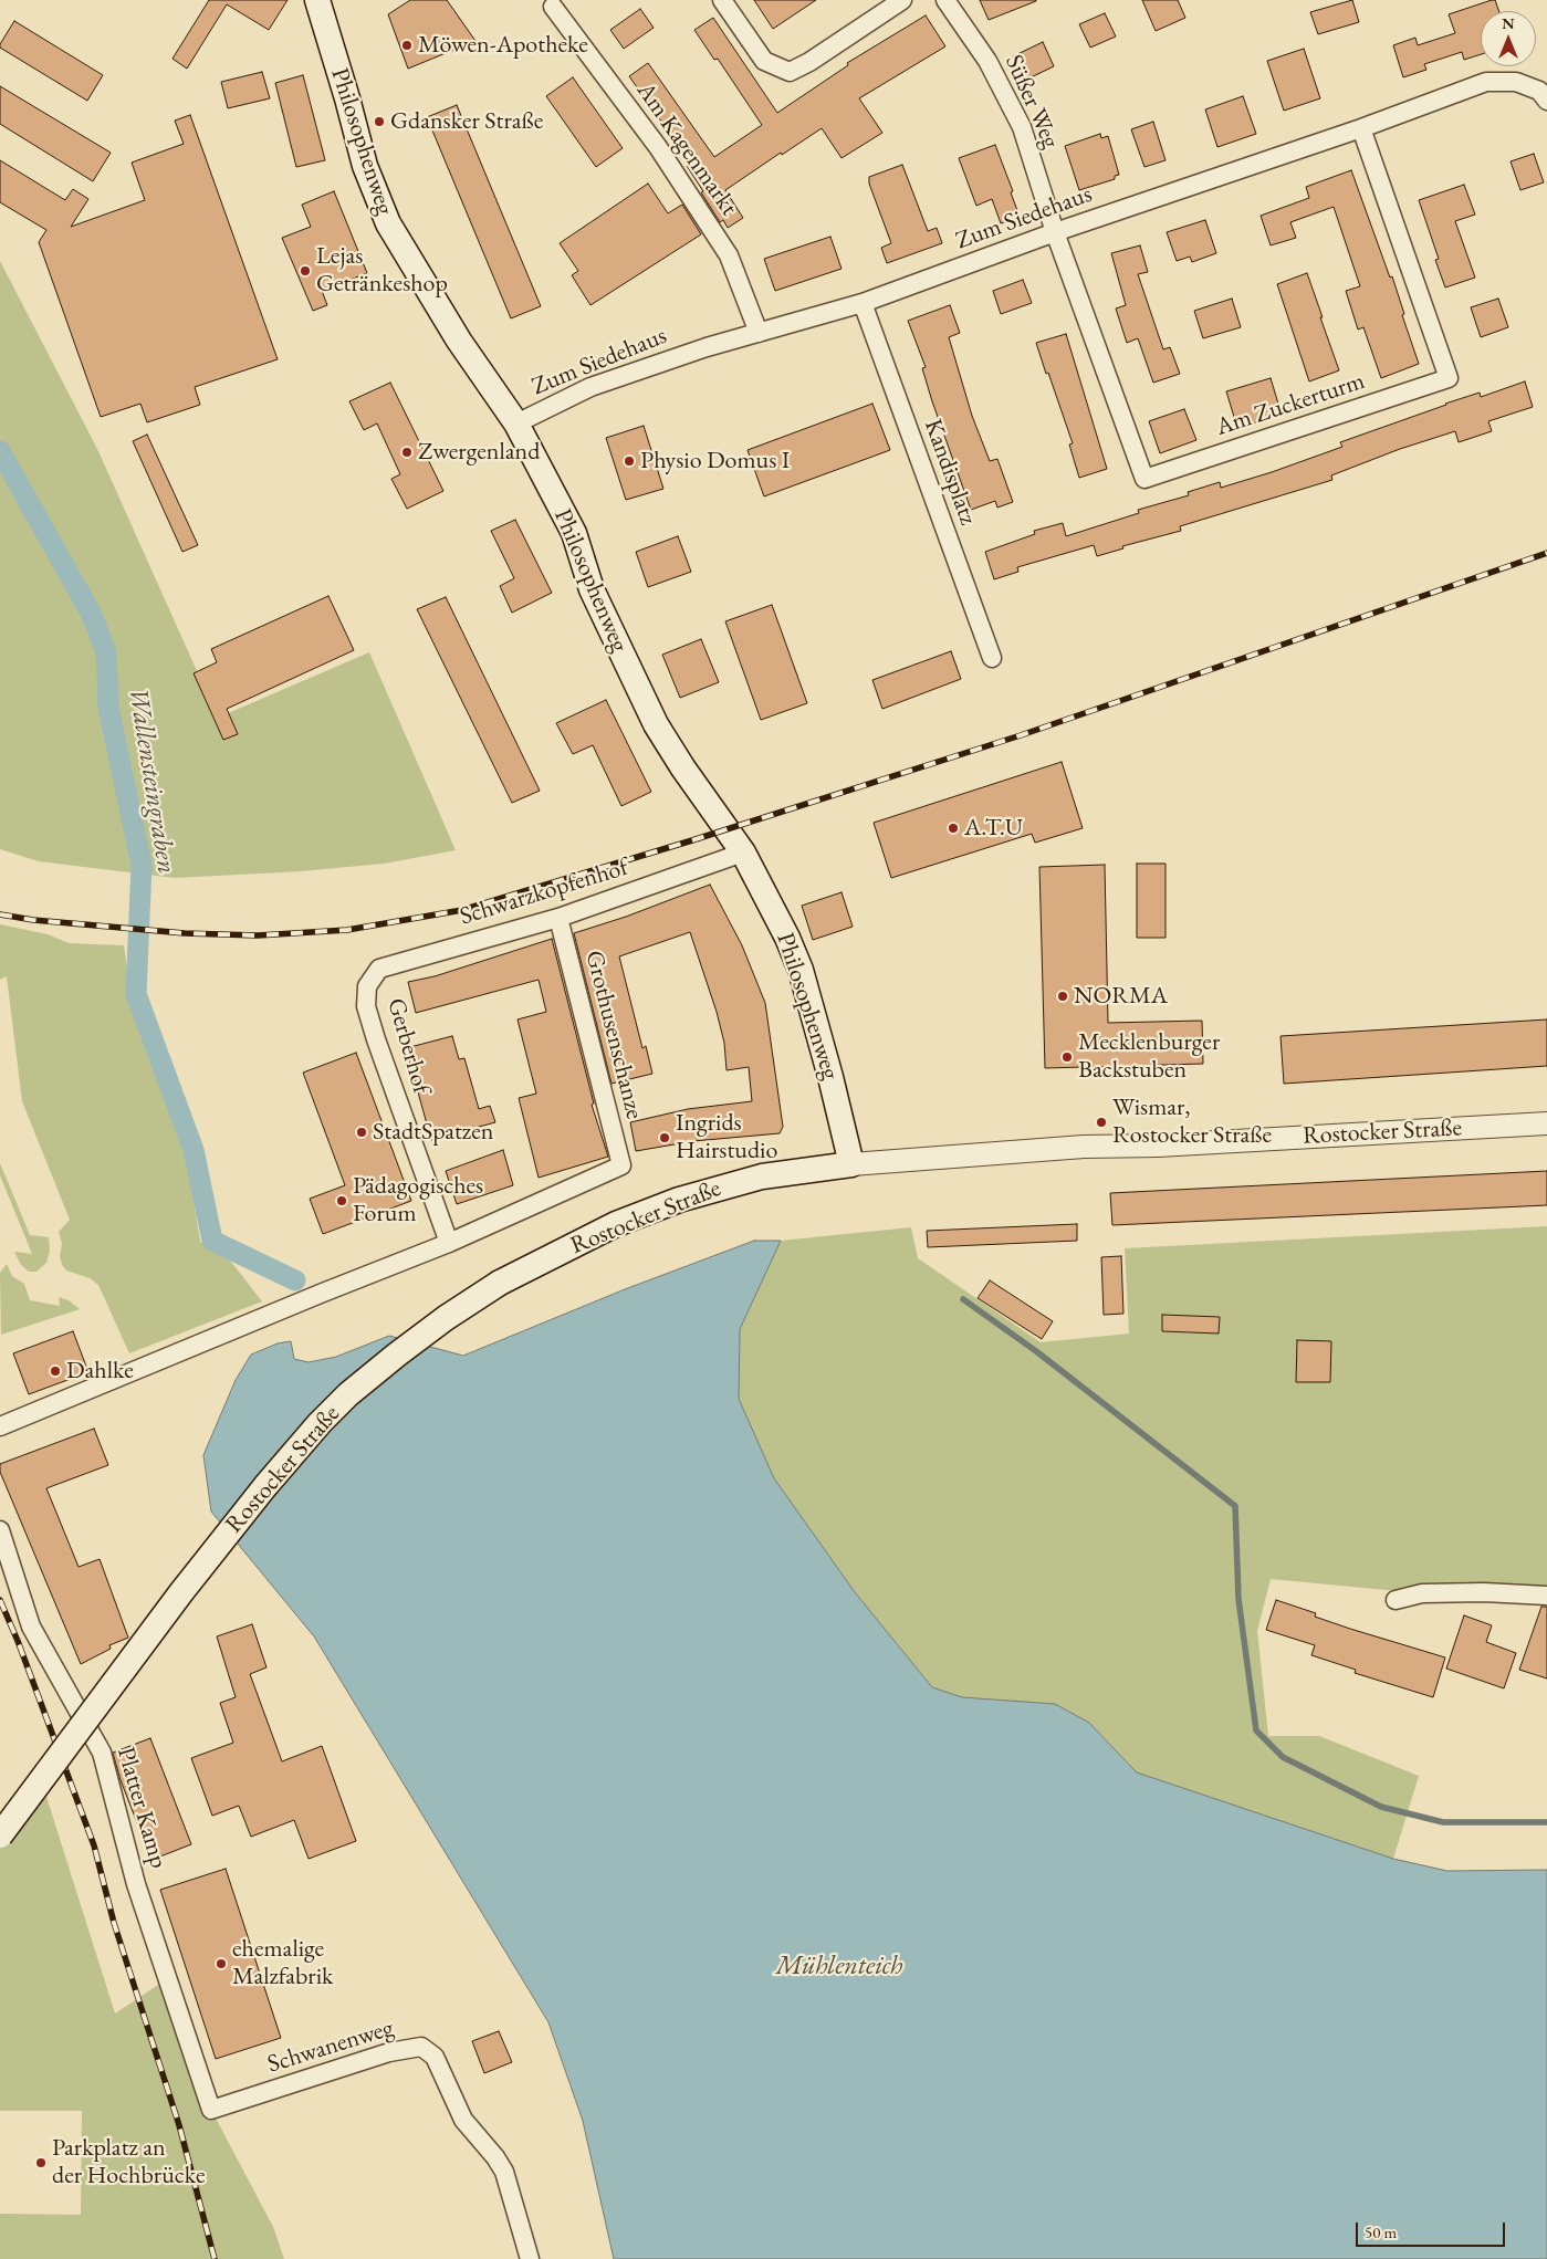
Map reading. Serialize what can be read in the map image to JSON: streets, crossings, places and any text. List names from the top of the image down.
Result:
{
  "streets": {
    "main road": ["Philosophenweg", "Rostocker Straße"],
    "street": [
      "Süßer Weg",
      "Am Kagenmarkt",
      "Zum Siedehaus",
      "Am Zuckerturm",
      "Kandisplatz",
      "Schwarzkopfenhof",
      "Grothusenschanze",
      "Gerberhof",
      "Platter Kamp",
      "Schwanenweg"
    ]
  },
  "crossings": [
    ["Süßer Weg", "Zum Siedehaus"],
    ["Süßer Weg", "Am Zuckerturm"],
    ["Philosophenweg", "Zum Siedehaus"],
    ["Philosophenweg", "Schwarzkopfenhof"],
    ["Philosophenweg", "Rostocker Straße"],
    ["Am Kagenmarkt", "Zum Siedehaus"],
    ["Zum Siedehaus", "Am Zuckerturm"],
    ["Zum Siedehaus", "Kandisplatz"],
    ["Schwarzkopfenhof", "Grothusenschanze"],
    ["Schwarzkopfenhof", "Gerberhof"],
    ["Grothusenschanze", "Gerberhof"],
    ["Platter Kamp", "Schwanenweg"]
  ],
  "water": ["Wallensteingraben", "Mühlenteich"],
  "places": [
    "Möwen-Apotheke",
    "Gdansker Straße",
    "Lejas Getränkeshop",
    "Zwergenland",
    "Physio Domus I",
    "A.T.U",
    "NORMA",
    "Mecklenburger Backstuben",
    "Wismar, Rostocker Straße",
    "StadtSpatzen",
    "Ingrids Hairstudio",
    "Pädagogisches Forum",
    "Dahlke",
    "ehemalige Malzfabrik",
    "Parkplatz an der Hochbrücke"
  ],
  "scale_bar": "50 m",
  "north": "top"
}
